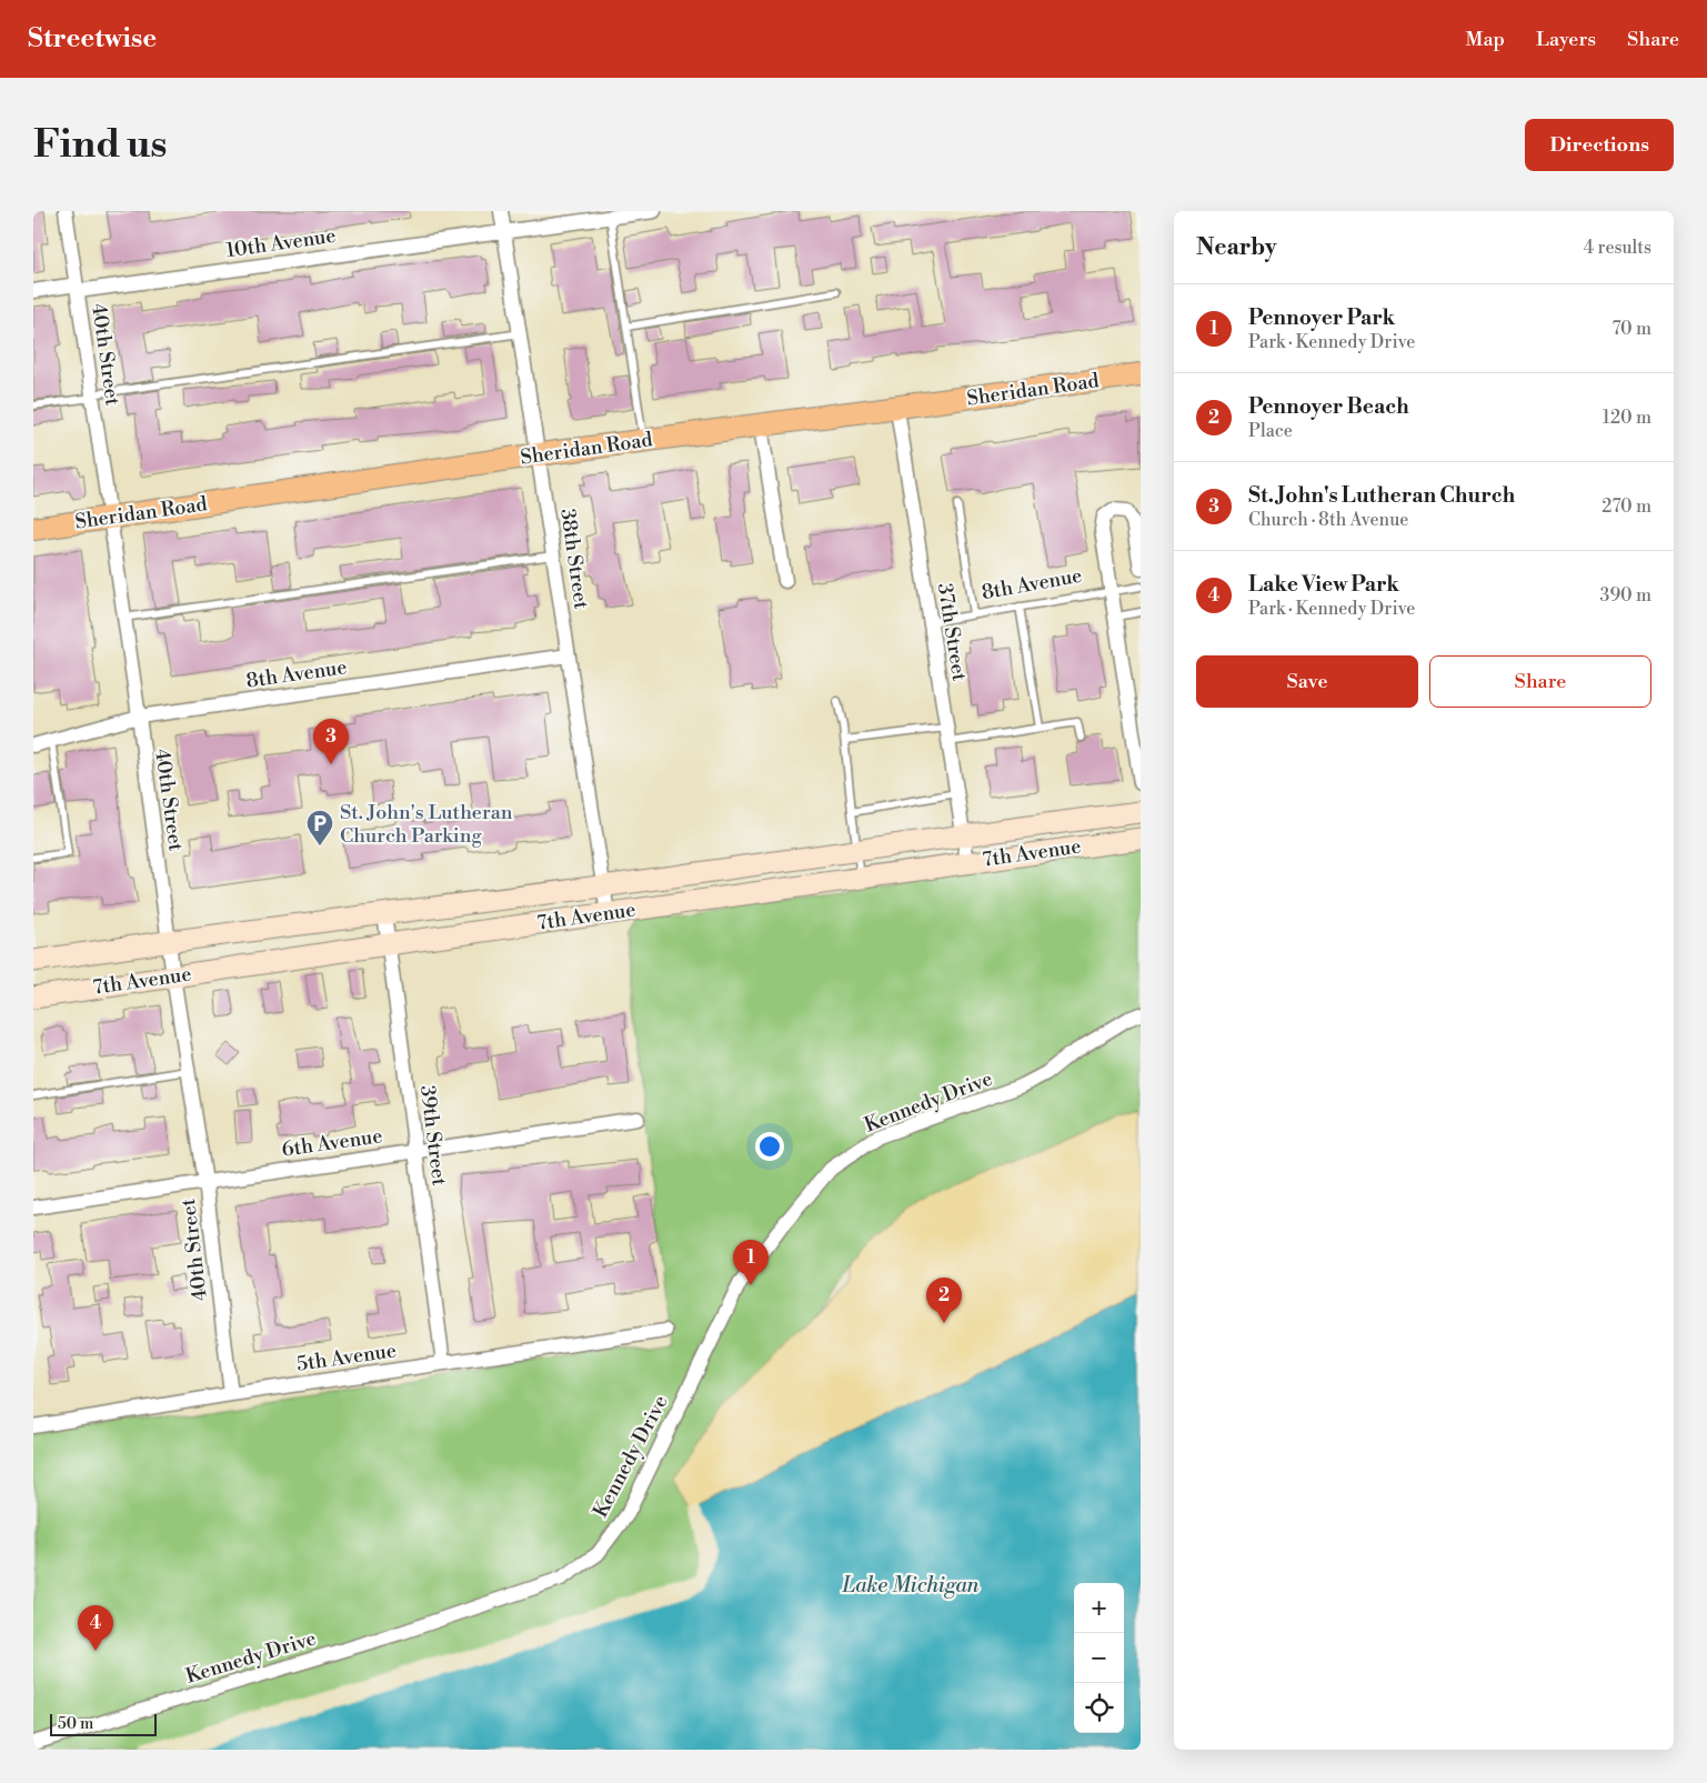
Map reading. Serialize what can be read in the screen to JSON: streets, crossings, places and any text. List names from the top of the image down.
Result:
{
  "streets": {
    "main road": ["Sheridan Road"],
    "street": [
      "10th Avenue",
      "40th Street",
      "38th Street",
      "8th Avenue",
      "37th Street",
      "7th Avenue",
      "Kennedy Drive",
      "39th Street",
      "6th Avenue",
      "5th Avenue"
    ]
  },
  "crossings": [
    ["10th Avenue", "40th Street"],
    ["10th Avenue", "38th Street"],
    ["40th Street", "Sheridan Road"],
    ["40th Street", "8th Avenue"],
    ["40th Street", "7th Avenue"],
    ["40th Street", "6th Avenue"],
    ["40th Street", "5th Avenue"],
    ["Sheridan Road", "38th Street"],
    ["Sheridan Road", "37th Street"],
    ["38th Street", "8th Avenue"],
    ["38th Street", "7th Avenue"],
    ["8th Avenue", "37th Street"],
    ["37th Street", "7th Avenue"],
    ["7th Avenue", "39th Street"],
    ["39th Street", "6th Avenue"],
    ["39th Street", "5th Avenue"]
  ],
  "water": ["Lake Michigan"],
  "places": {
    "parking": ["St. John's Lutheran Church Parking"]
  },
  "scale_bar": "50 m",
  "page": {
    "header": "Streetwise",
    "nav": ["Map", "Layers", "Share"],
    "buttons": [
      "Directions",
      ["Save", "Share"]
    ],
    "title": "Find us",
    "heading": ["Nearby", "4 results"],
    "list": [
      {
        "mark": "1",
        "name": "Pennoyer Park",
        "note": "Park · Kennedy Drive",
        "value": "70 m"
      },
      {
        "mark": "2",
        "name": "Pennoyer Beach",
        "note": "Place",
        "value": "120 m"
      },
      {
        "mark": "3",
        "name": "St. John's Lutheran Church",
        "note": "Church · 8th Avenue",
        "value": "270 m"
      },
      {
        "mark": "4",
        "name": "Lake View Park",
        "note": "Park · Kennedy Drive",
        "value": "390 m"
      }
    ],
    "pins": [
      "3",
      "1",
      "2",
      "4"
    ],
    "map_buttons": ["+", "−"],
    "scale": "50 m"
  }
}
